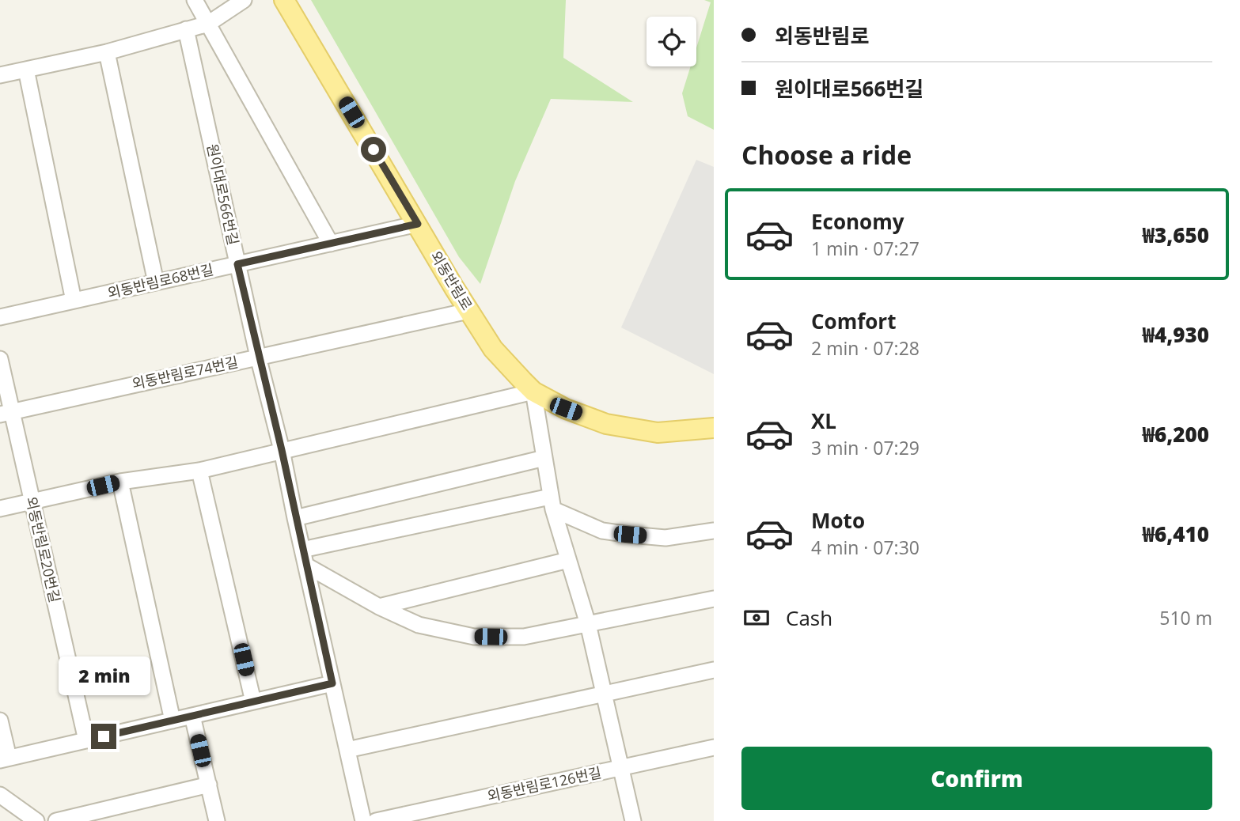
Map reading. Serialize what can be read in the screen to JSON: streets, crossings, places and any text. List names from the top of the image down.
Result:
{
  "streets": {
    "main road": ["외동반림로"],
    "street": [
      "원이대로566번길",
      "외동반림로68번길",
      "외동반림로74번길",
      "외동반림로20번길",
      "외동반림로126번길"
    ]
  },
  "crossings": [
    ["원이대로566번길", "외동반림로68번길"],
    ["원이대로566번길", "외동반림로74번길"],
    ["외동반림로", "외동반림로68번길"],
    ["외동반림로", "외동반림로74번길"],
    ["외동반림로74번길", "외동반림로20번길"]
  ],
  "page": {
    "banner": ["외동반림로", "원이대로566번길"],
    "heading": "Choose a ride",
    "list": [
      {
        "name": "Economy",
        "note": "1 min · 07:27",
        "value": "₩3,650"
      },
      {
        "name": "Comfort",
        "note": "2 min · 07:28",
        "value": "₩4,930"
      },
      {
        "name": "XL",
        "note": "3 min · 07:29",
        "value": "₩6,200"
      },
      {
        "name": "Moto",
        "note": "4 min · 07:30",
        "value": "₩6,410"
      }
    ],
    "pay": ["Cash", "510 m"],
    "bubble": "2 min",
    "buttons": "Confirm"
  }
}
